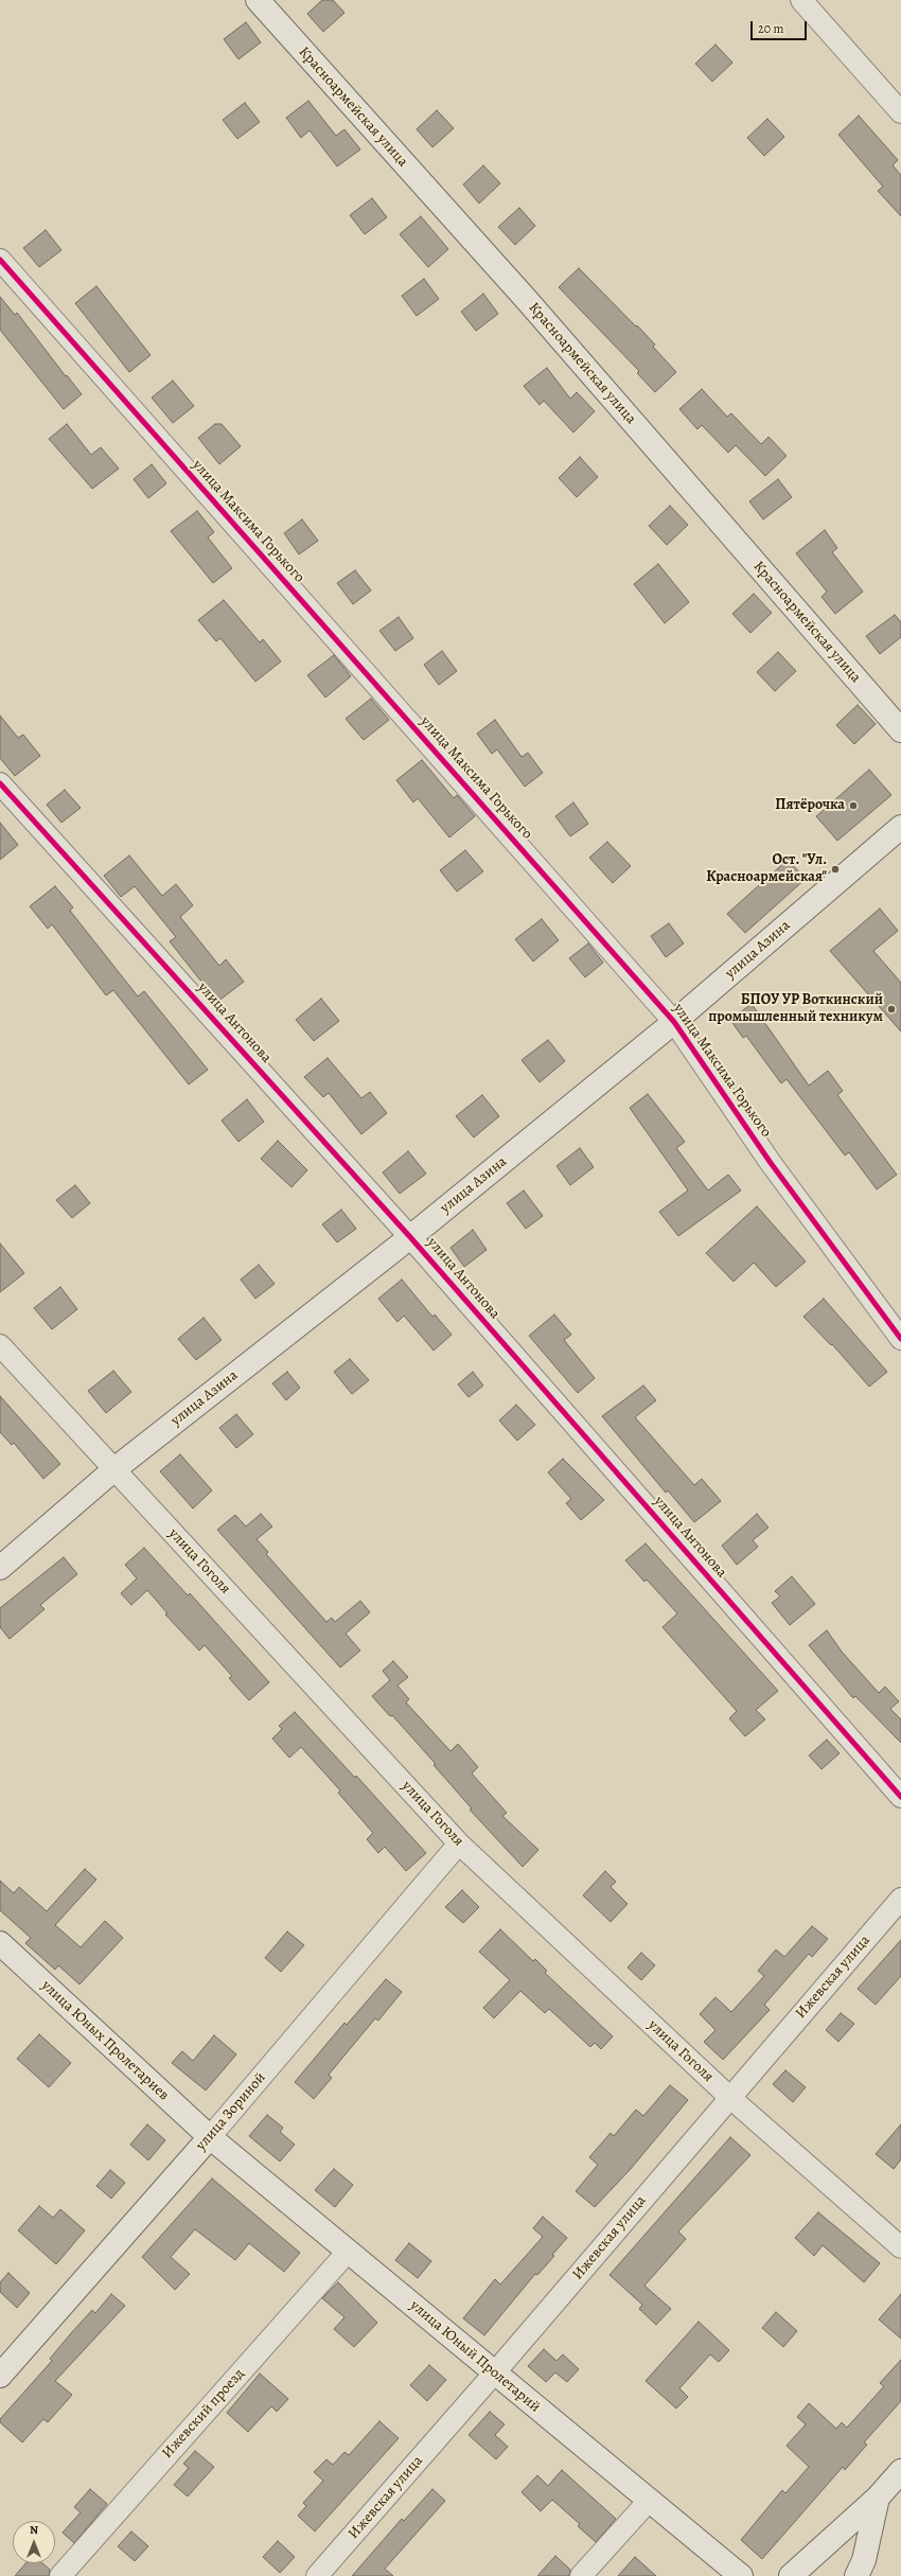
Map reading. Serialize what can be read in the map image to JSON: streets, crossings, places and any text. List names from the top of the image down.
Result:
{
  "streets": {
    "main road": [
      "Красноармейская улица",
      "улица Азина",
      "улица Юных Пролетариев",
      "улица Зориной",
      "улица Юный Пролетарий"
    ],
    "street": [
      "улица Максима Горького",
      "улица Антонова",
      "улица Гоголя",
      "Ижевская улица",
      "Ижевский проезд"
    ]
  },
  "crossings": [
    ["улица Максима Горького", "улица Азина"],
    ["улица Азина", "улица Антонова"],
    ["улица Азина", "улица Гоголя"],
    ["улица Гоголя", "Ижевская улица"],
    ["улица Гоголя", "улица Зориной"],
    ["Ижевская улица", "улица Юный Пролетарий"],
    ["улица Юных Пролетариев", "улица Зориной"],
    ["улица Юных Пролетариев", "улица Юный Пролетарий"],
    ["улица Зориной", "улица Юный Пролетарий"],
    ["улица Юный Пролетарий", "Ижевский проезд"]
  ],
  "places": ["Пятёрочка", "Ост. \"Ул. Красноармейская\"", "БПОУ УР Воткинский промышленный техникум"],
  "scale_bar": "20 m",
  "north": "top"
}
